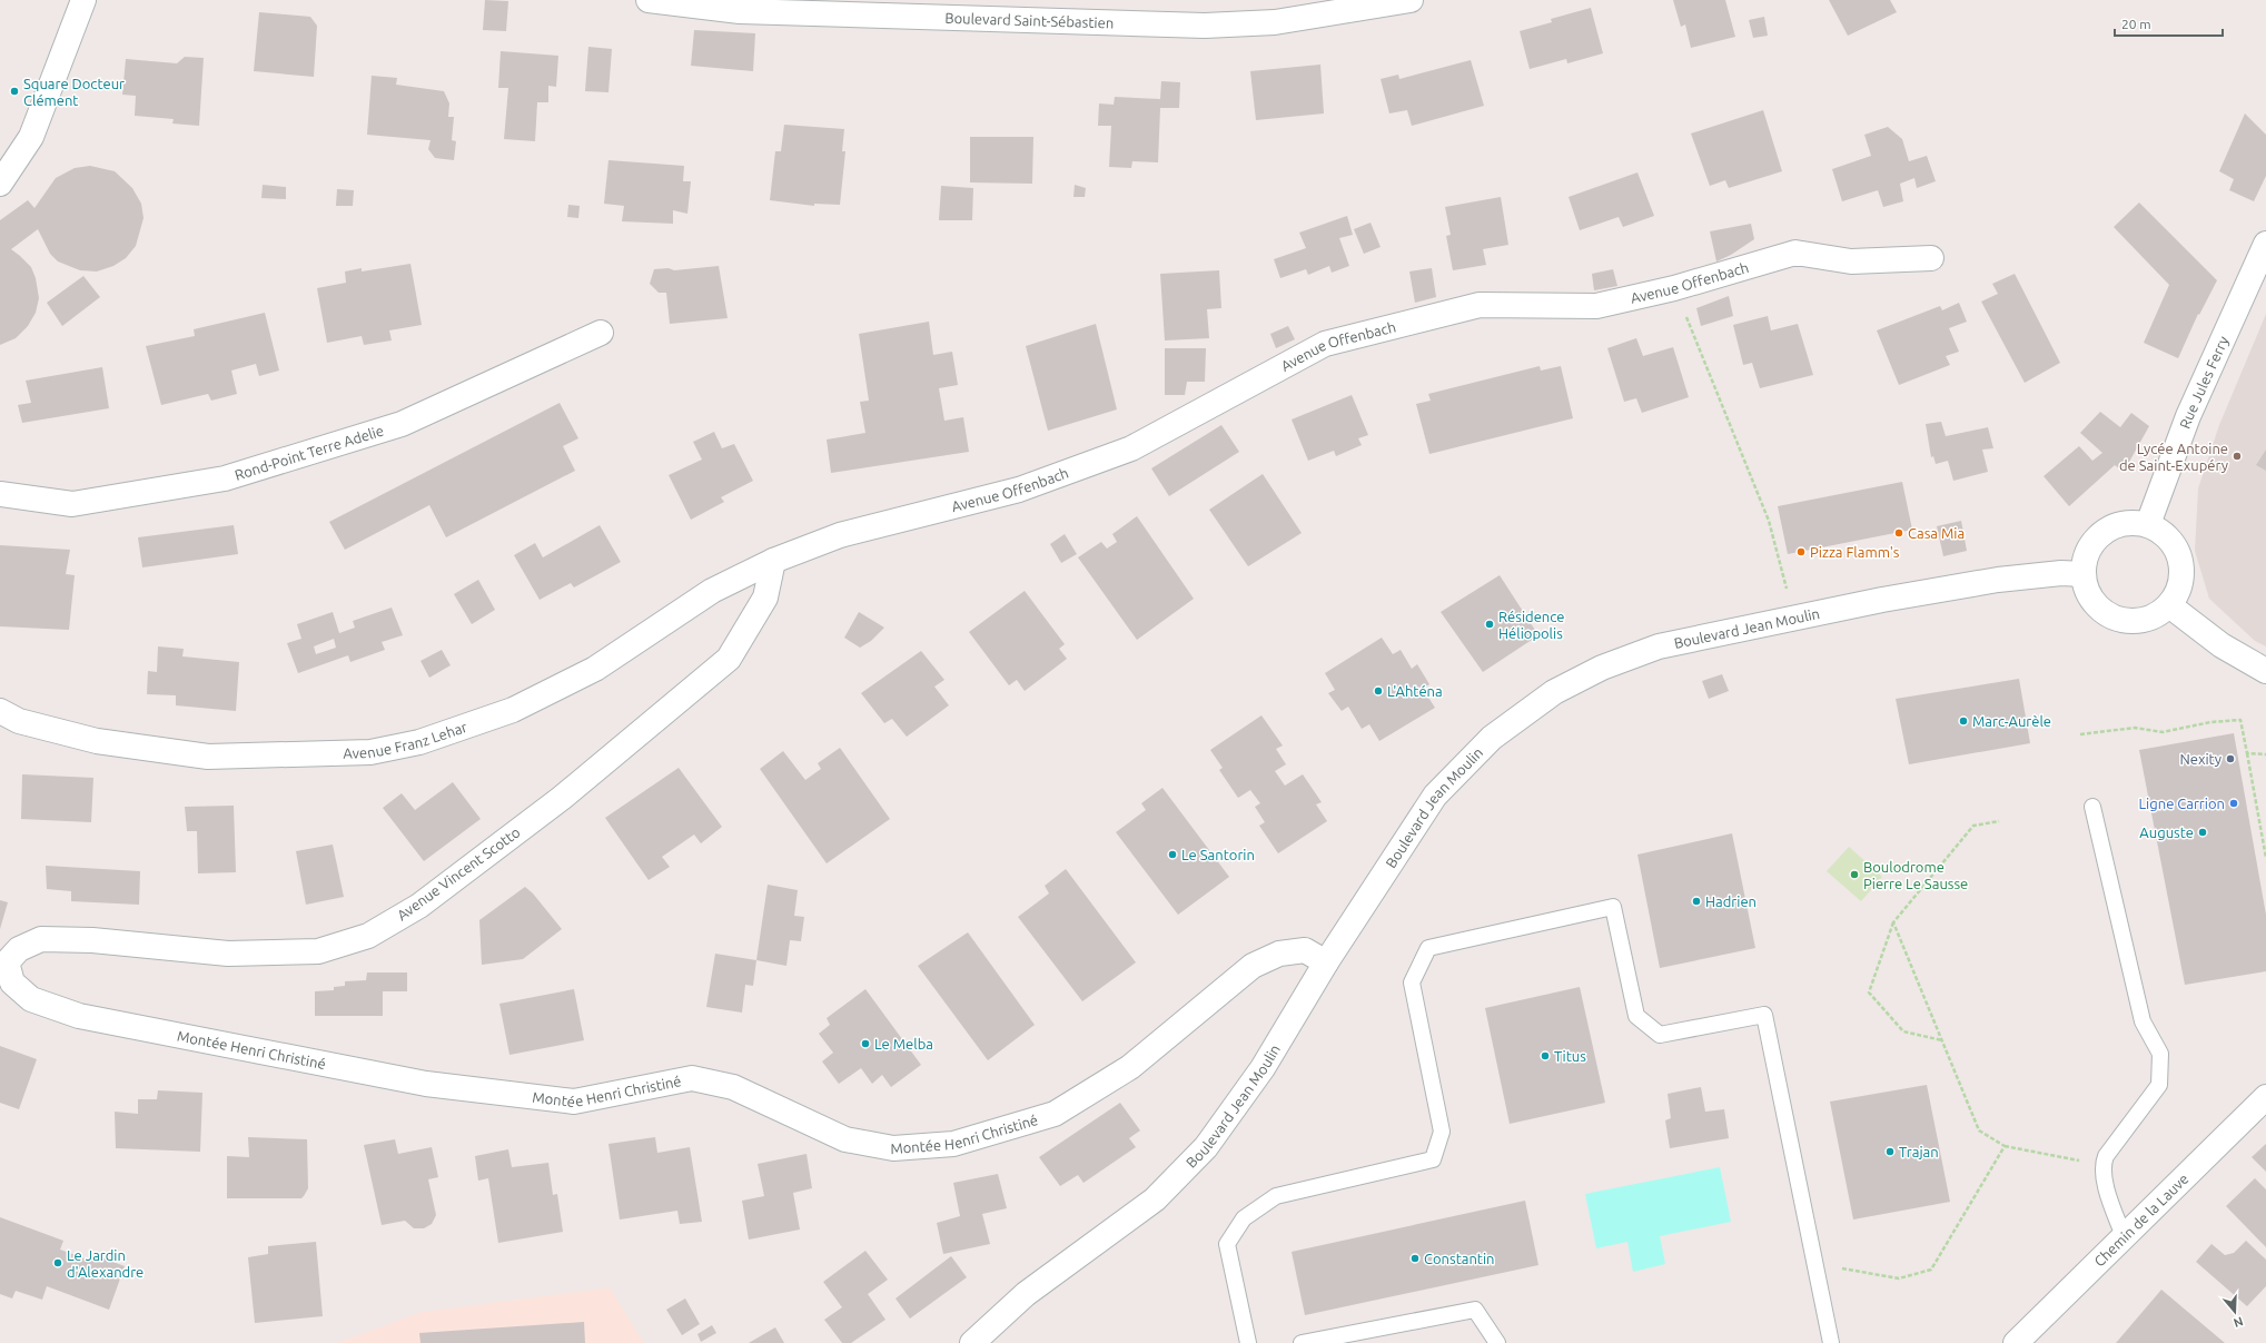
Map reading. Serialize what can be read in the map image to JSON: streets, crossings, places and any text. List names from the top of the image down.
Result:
{
  "streets": {
    "street": [
      "Boulevard Saint-Sébastien",
      "Avenue Offenbach",
      "Rue Jules Ferry",
      "Rond-Point Terre Adelie",
      "Boulevard Jean Moulin",
      "Avenue Franz Lehar",
      "Avenue Vincent Scotto",
      "Montée Henri Christiné",
      "Chemin de la Lauve"
    ]
  },
  "crossings": [
    ["Avenue Offenbach", "Avenue Franz Lehar"],
    ["Avenue Offenbach", "Avenue Vincent Scotto"],
    ["Rue Jules Ferry", "Boulevard Jean Moulin"],
    ["Boulevard Jean Moulin", "Montée Henri Christiné"],
    ["Avenue Franz Lehar", "Avenue Vincent Scotto"],
    ["Avenue Vincent Scotto", "Montée Henri Christiné"]
  ],
  "places": [
    "Square Docteur Clément",
    "Lycée Antoine de Saint-Exupéry",
    "Casa Mia",
    "Pizza Flamm's",
    "Résidence Héliopolis",
    "L'Ahténa",
    "Marc-Aurèle",
    "Nexity",
    "Ligne Carrion",
    "Auguste",
    "Le Santorin",
    "Boulodrome Pierre Le Sausse",
    "Hadrien",
    "Le Melba",
    "Titus",
    "Trajan",
    "Constantin",
    "Le Jardin d'Alexandre"
  ],
  "scale_bar": "20 m",
  "north": "bottom"
}
